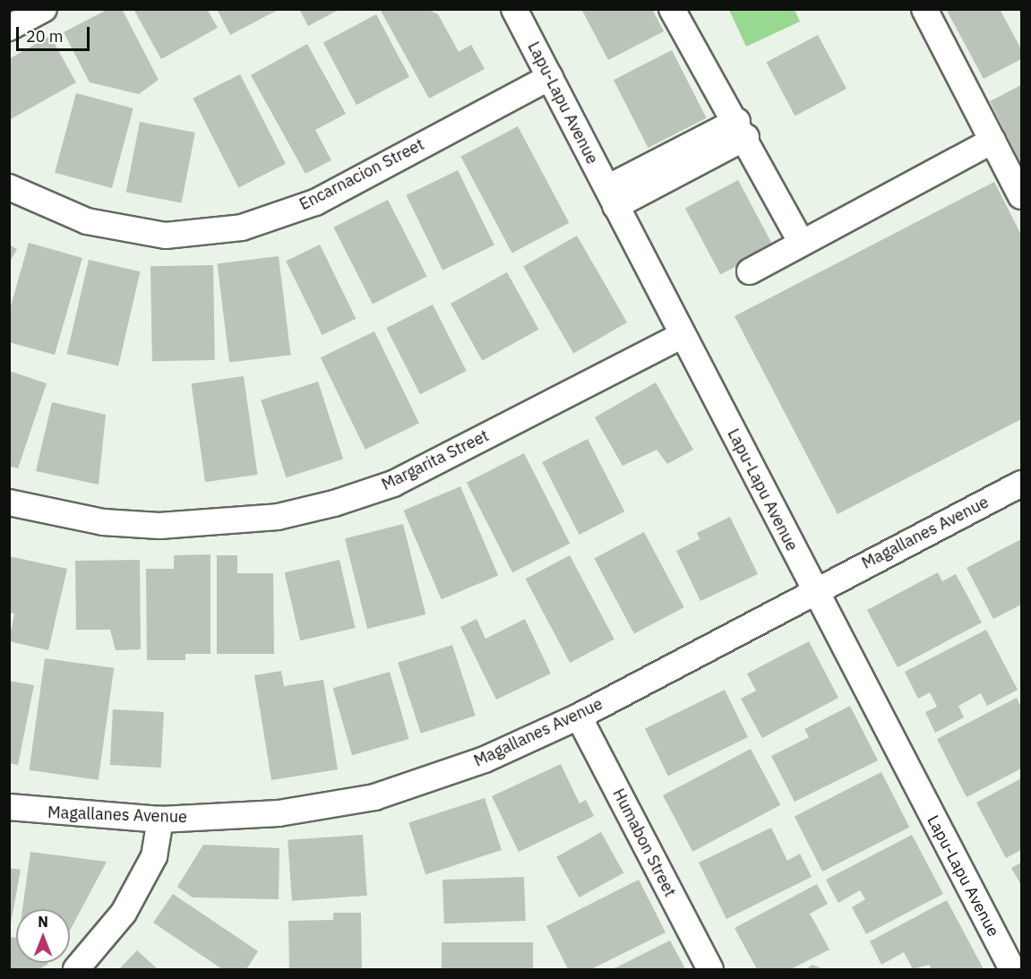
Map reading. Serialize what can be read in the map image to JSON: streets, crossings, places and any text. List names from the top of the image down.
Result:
{
  "streets": {
    "street": [
      "Lapu-Lapu Avenue",
      "Encarnacion Street",
      "Margarita Street",
      "Magallanes Avenue",
      "Humabon Street"
    ]
  },
  "crossings": [
    ["Lapu-Lapu Avenue", "Encarnacion Street"],
    ["Lapu-Lapu Avenue", "Margarita Street"],
    ["Lapu-Lapu Avenue", "Magallanes Avenue"],
    ["Magallanes Avenue", "Humabon Street"]
  ],
  "scale_bar": "20 m",
  "north": "top"
}
